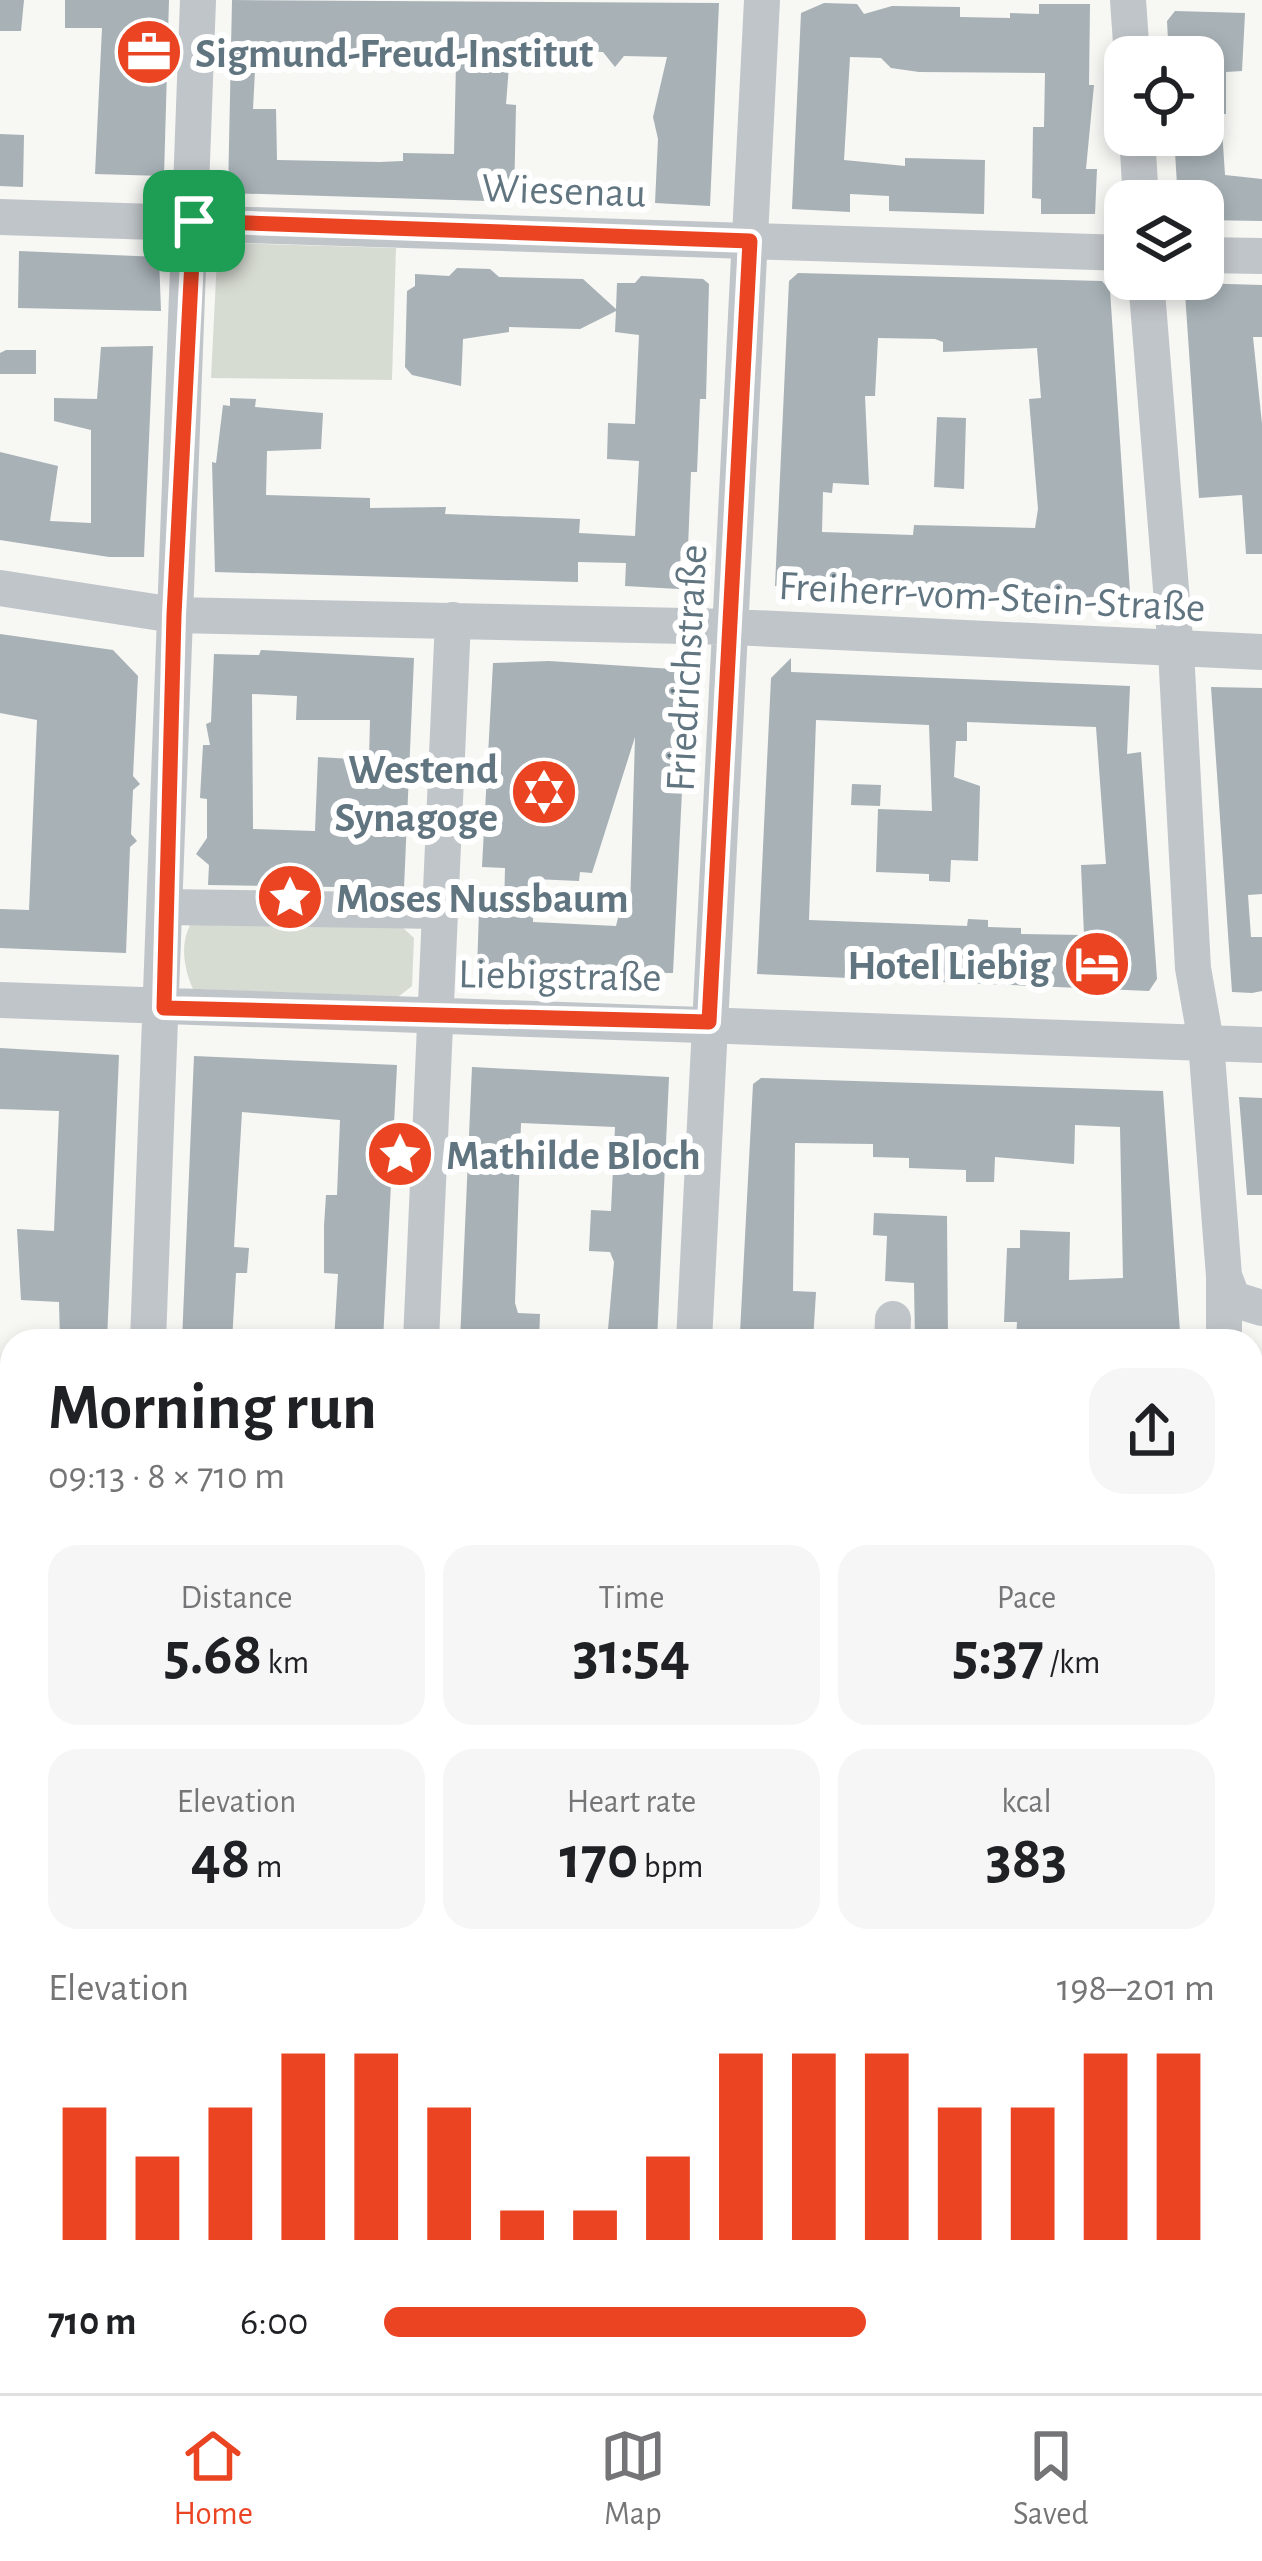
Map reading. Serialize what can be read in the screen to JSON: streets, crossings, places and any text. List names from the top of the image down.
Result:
{
  "streets": {
    "street": [
      "Wiesenau",
      "Freiherr-vom-Stein-Straße",
      "Friedrichstraße",
      "Liebigstraße"
    ]
  },
  "crossings": [
    ["Wiesenau", "Friedrichstraße"],
    ["Freiherr-vom-Stein-Straße", "Friedrichstraße"],
    ["Friedrichstraße", "Liebigstraße"]
  ],
  "places": {
    "office": ["Sigmund-Freud-Institut"],
    "synagogue": ["Westend Synagoge"],
    "place": ["Moses Nussbaum", "Mathilde Bloch"],
    "hotel": ["Hotel Liebig"]
  },
  "page": {
    "heading": ["Morning run", "09:13 · 8 × 710 m"],
    "stats": [
      ["Distance", "5.68 km"],
      ["Time", "31:54"],
      ["Pace", "5:37 /km"],
      ["Elevation", "48 m"],
      ["Heart rate", "170 bpm"],
      ["kcal", "383"]
    ],
    "chart": ["Elevation", "198–201 m"],
    "list": [
      {
        "name": "710 m",
        "note": "6:00"
      }
    ],
    "tabs": ["Home", "Map", "Saved"]
  }
}
